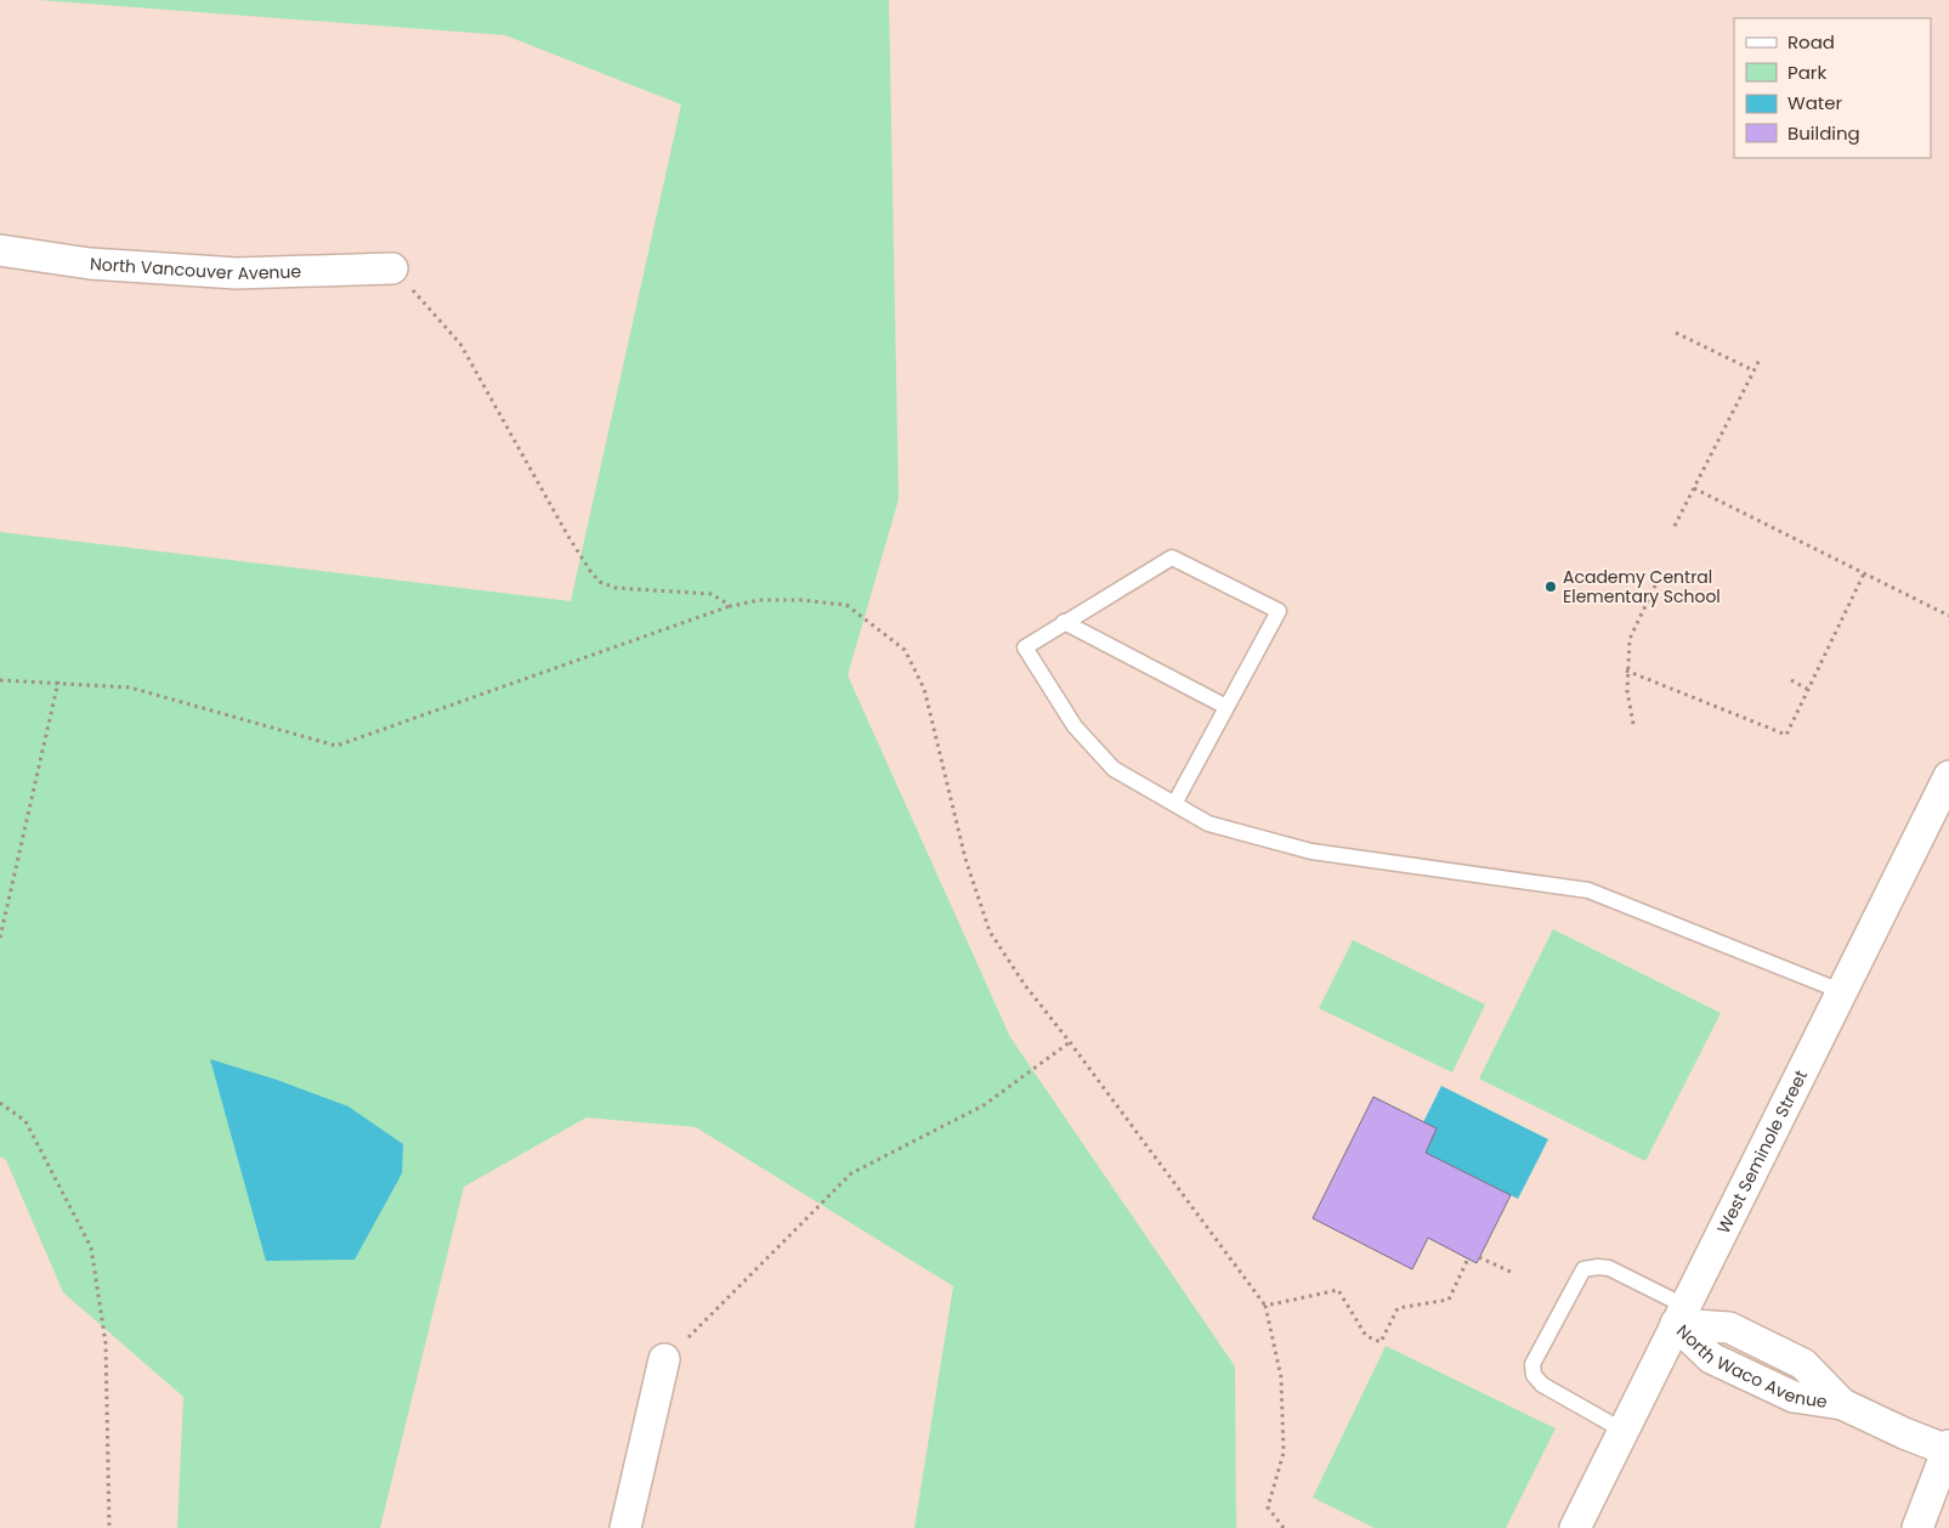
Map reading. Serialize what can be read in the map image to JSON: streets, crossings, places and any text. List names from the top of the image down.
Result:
{
  "streets": {
    "street": ["North Vancouver Avenue", "West Seminole Street", "North Waco Avenue"]
  },
  "crossings": [
    ["West Seminole Street", "North Waco Avenue"]
  ],
  "places": ["Academy Central Elementary School"],
  "legend": [
    "Road",
    "Park",
    "Water",
    "Building"
  ]
}
